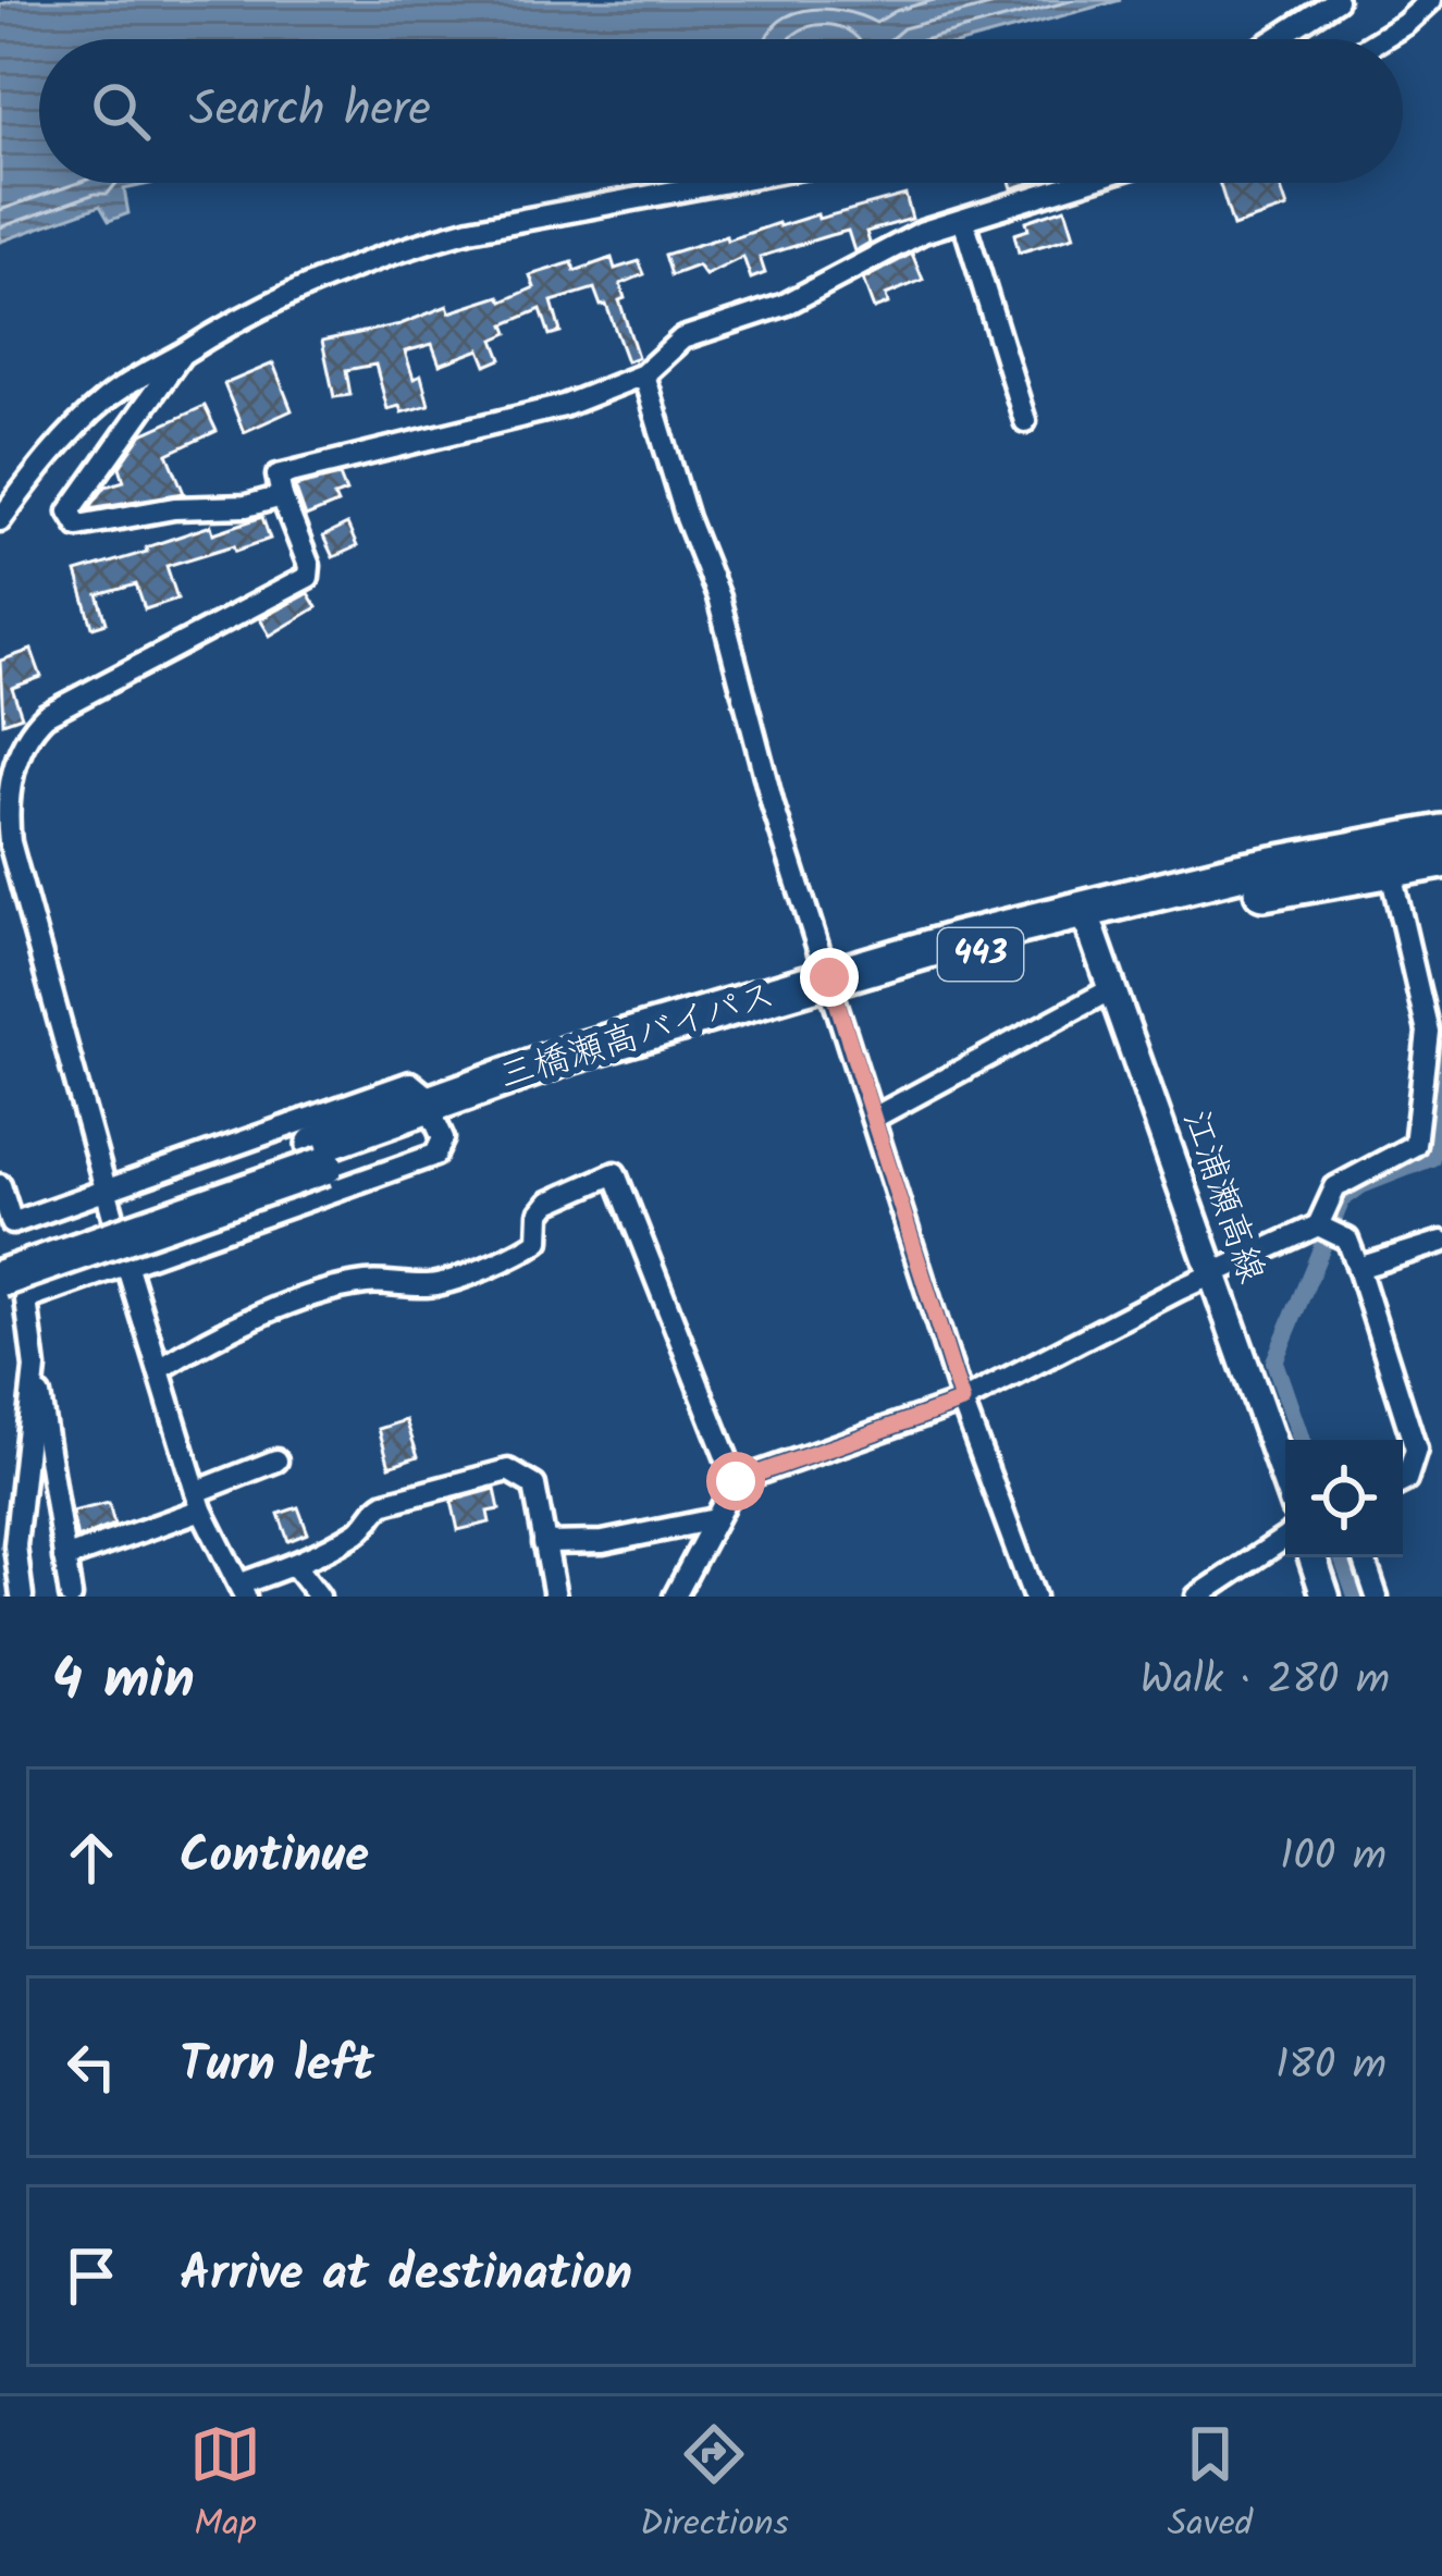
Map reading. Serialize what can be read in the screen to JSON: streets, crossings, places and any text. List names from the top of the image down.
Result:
{
  "streets": {
    "highway": ["443", "三橋瀬高バイパス"],
    "main road": ["江浦瀬高線"]
  },
  "crossings": [
    ["三橋瀬高バイパス", "江浦瀬高線"]
  ],
  "page": {
    "search": "Search here",
    "heading": ["4 min", "Walk · 280 m"],
    "list": [
      ["Continue", "100 m"],
      ["Turn left", "180 m"],
      "Arrive at destination"
    ],
    "nav": ["Map", "Directions", "Saved"]
  }
}
